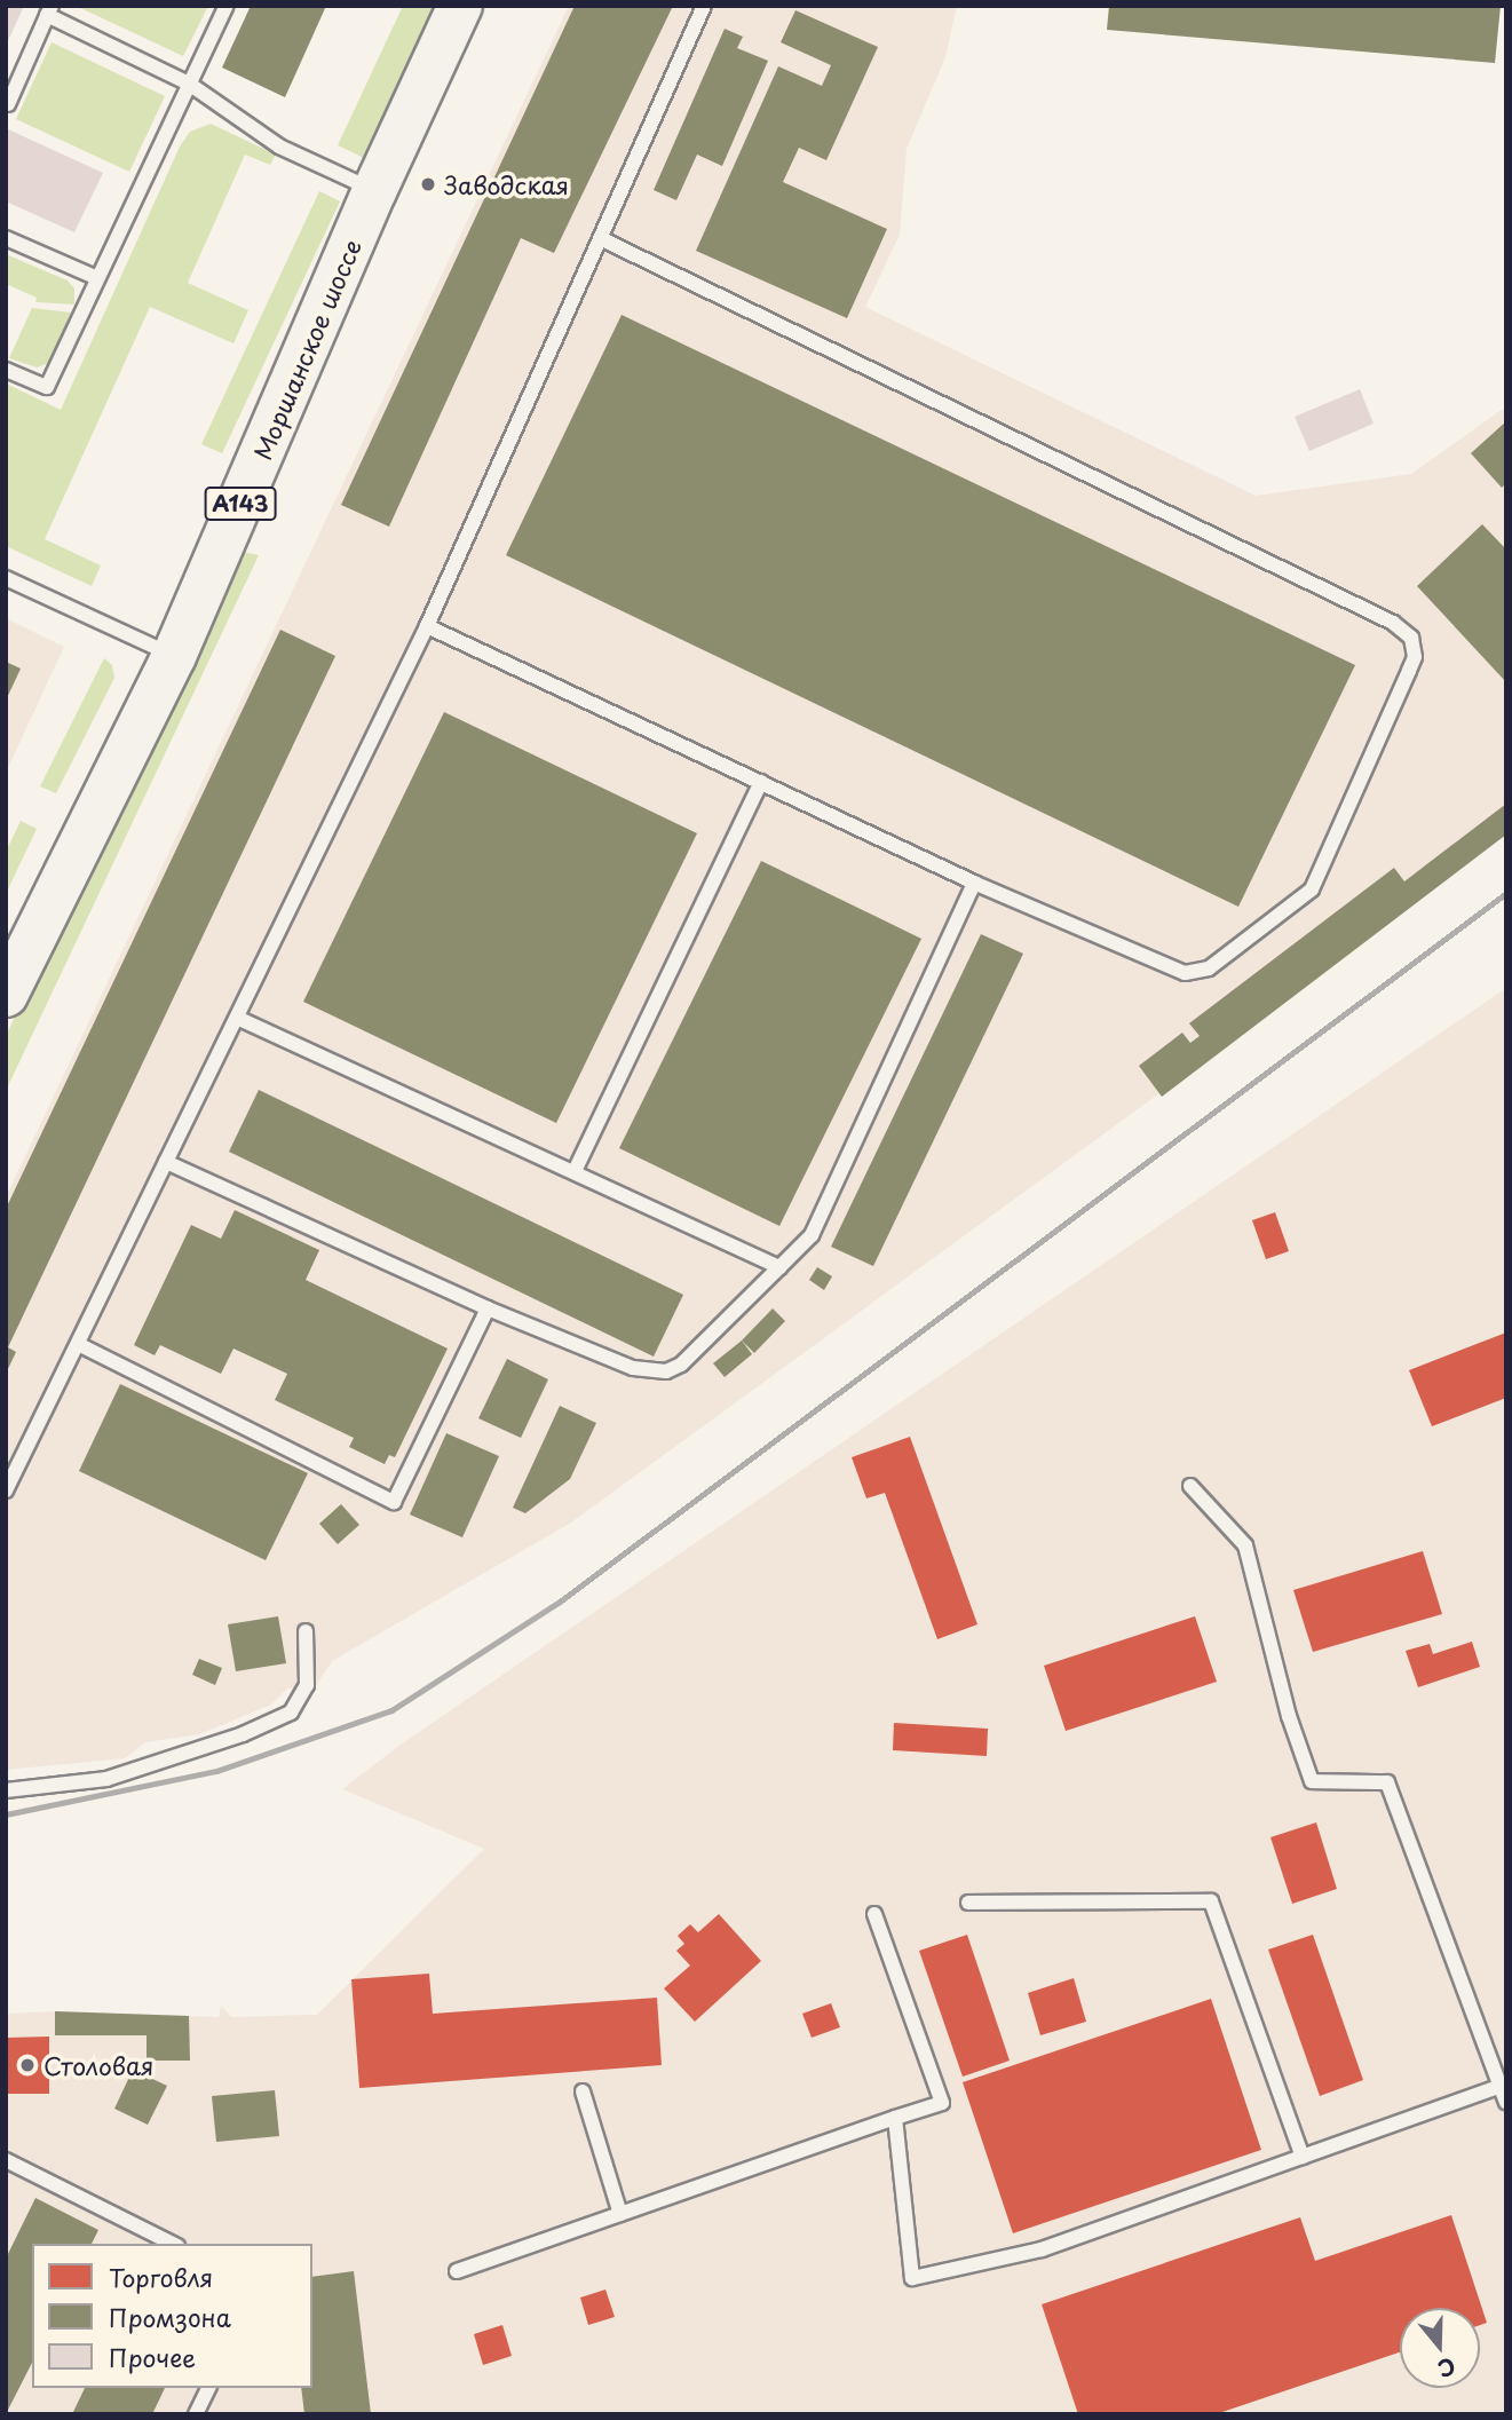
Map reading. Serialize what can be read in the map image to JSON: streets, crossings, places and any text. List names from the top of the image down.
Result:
{
  "streets": {
    "main road": ["Моршанское шоссе", "А143"]
  },
  "places": ["Заводская", "Столовая"],
  "legend": ["Торговля", "Промзона", "Прочее"],
  "north": "bottom"
}
